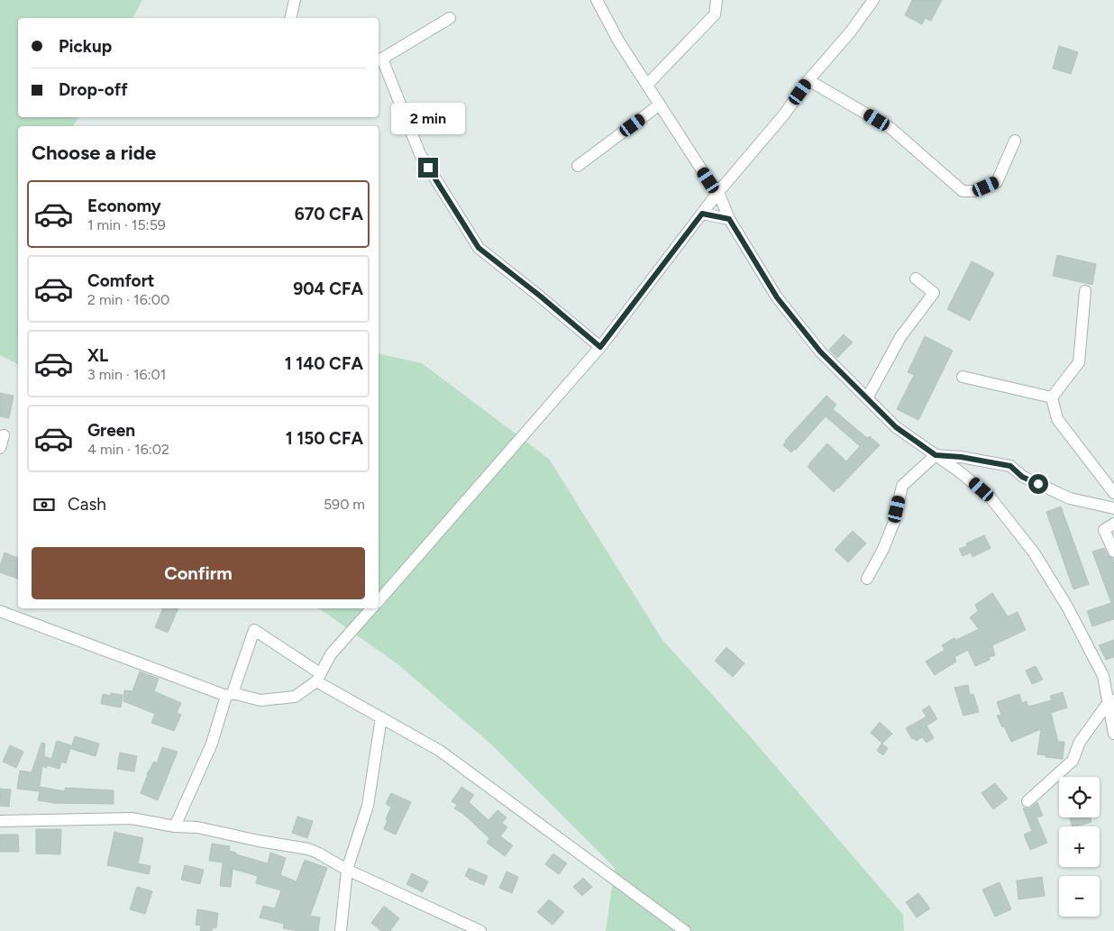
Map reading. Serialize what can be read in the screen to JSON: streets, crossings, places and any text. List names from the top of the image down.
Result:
{
  "page": {
    "banner": ["Pickup", "Drop-off"],
    "bubble": "2 min",
    "heading": "Choose a ride",
    "list": [
      {
        "name": "Economy",
        "note": "1 min · 15:59",
        "value": "670 CFA"
      },
      {
        "name": "Comfort",
        "note": "2 min · 16:00",
        "value": "904 CFA"
      },
      {
        "name": "XL",
        "note": "3 min · 16:01",
        "value": "1 140 CFA"
      },
      {
        "name": "Green",
        "note": "4 min · 16:02",
        "value": "1 150 CFA"
      }
    ],
    "pay": ["Cash", "590 m"],
    "buttons": "Confirm",
    "map_buttons": ["+", "−"]
  }
}
